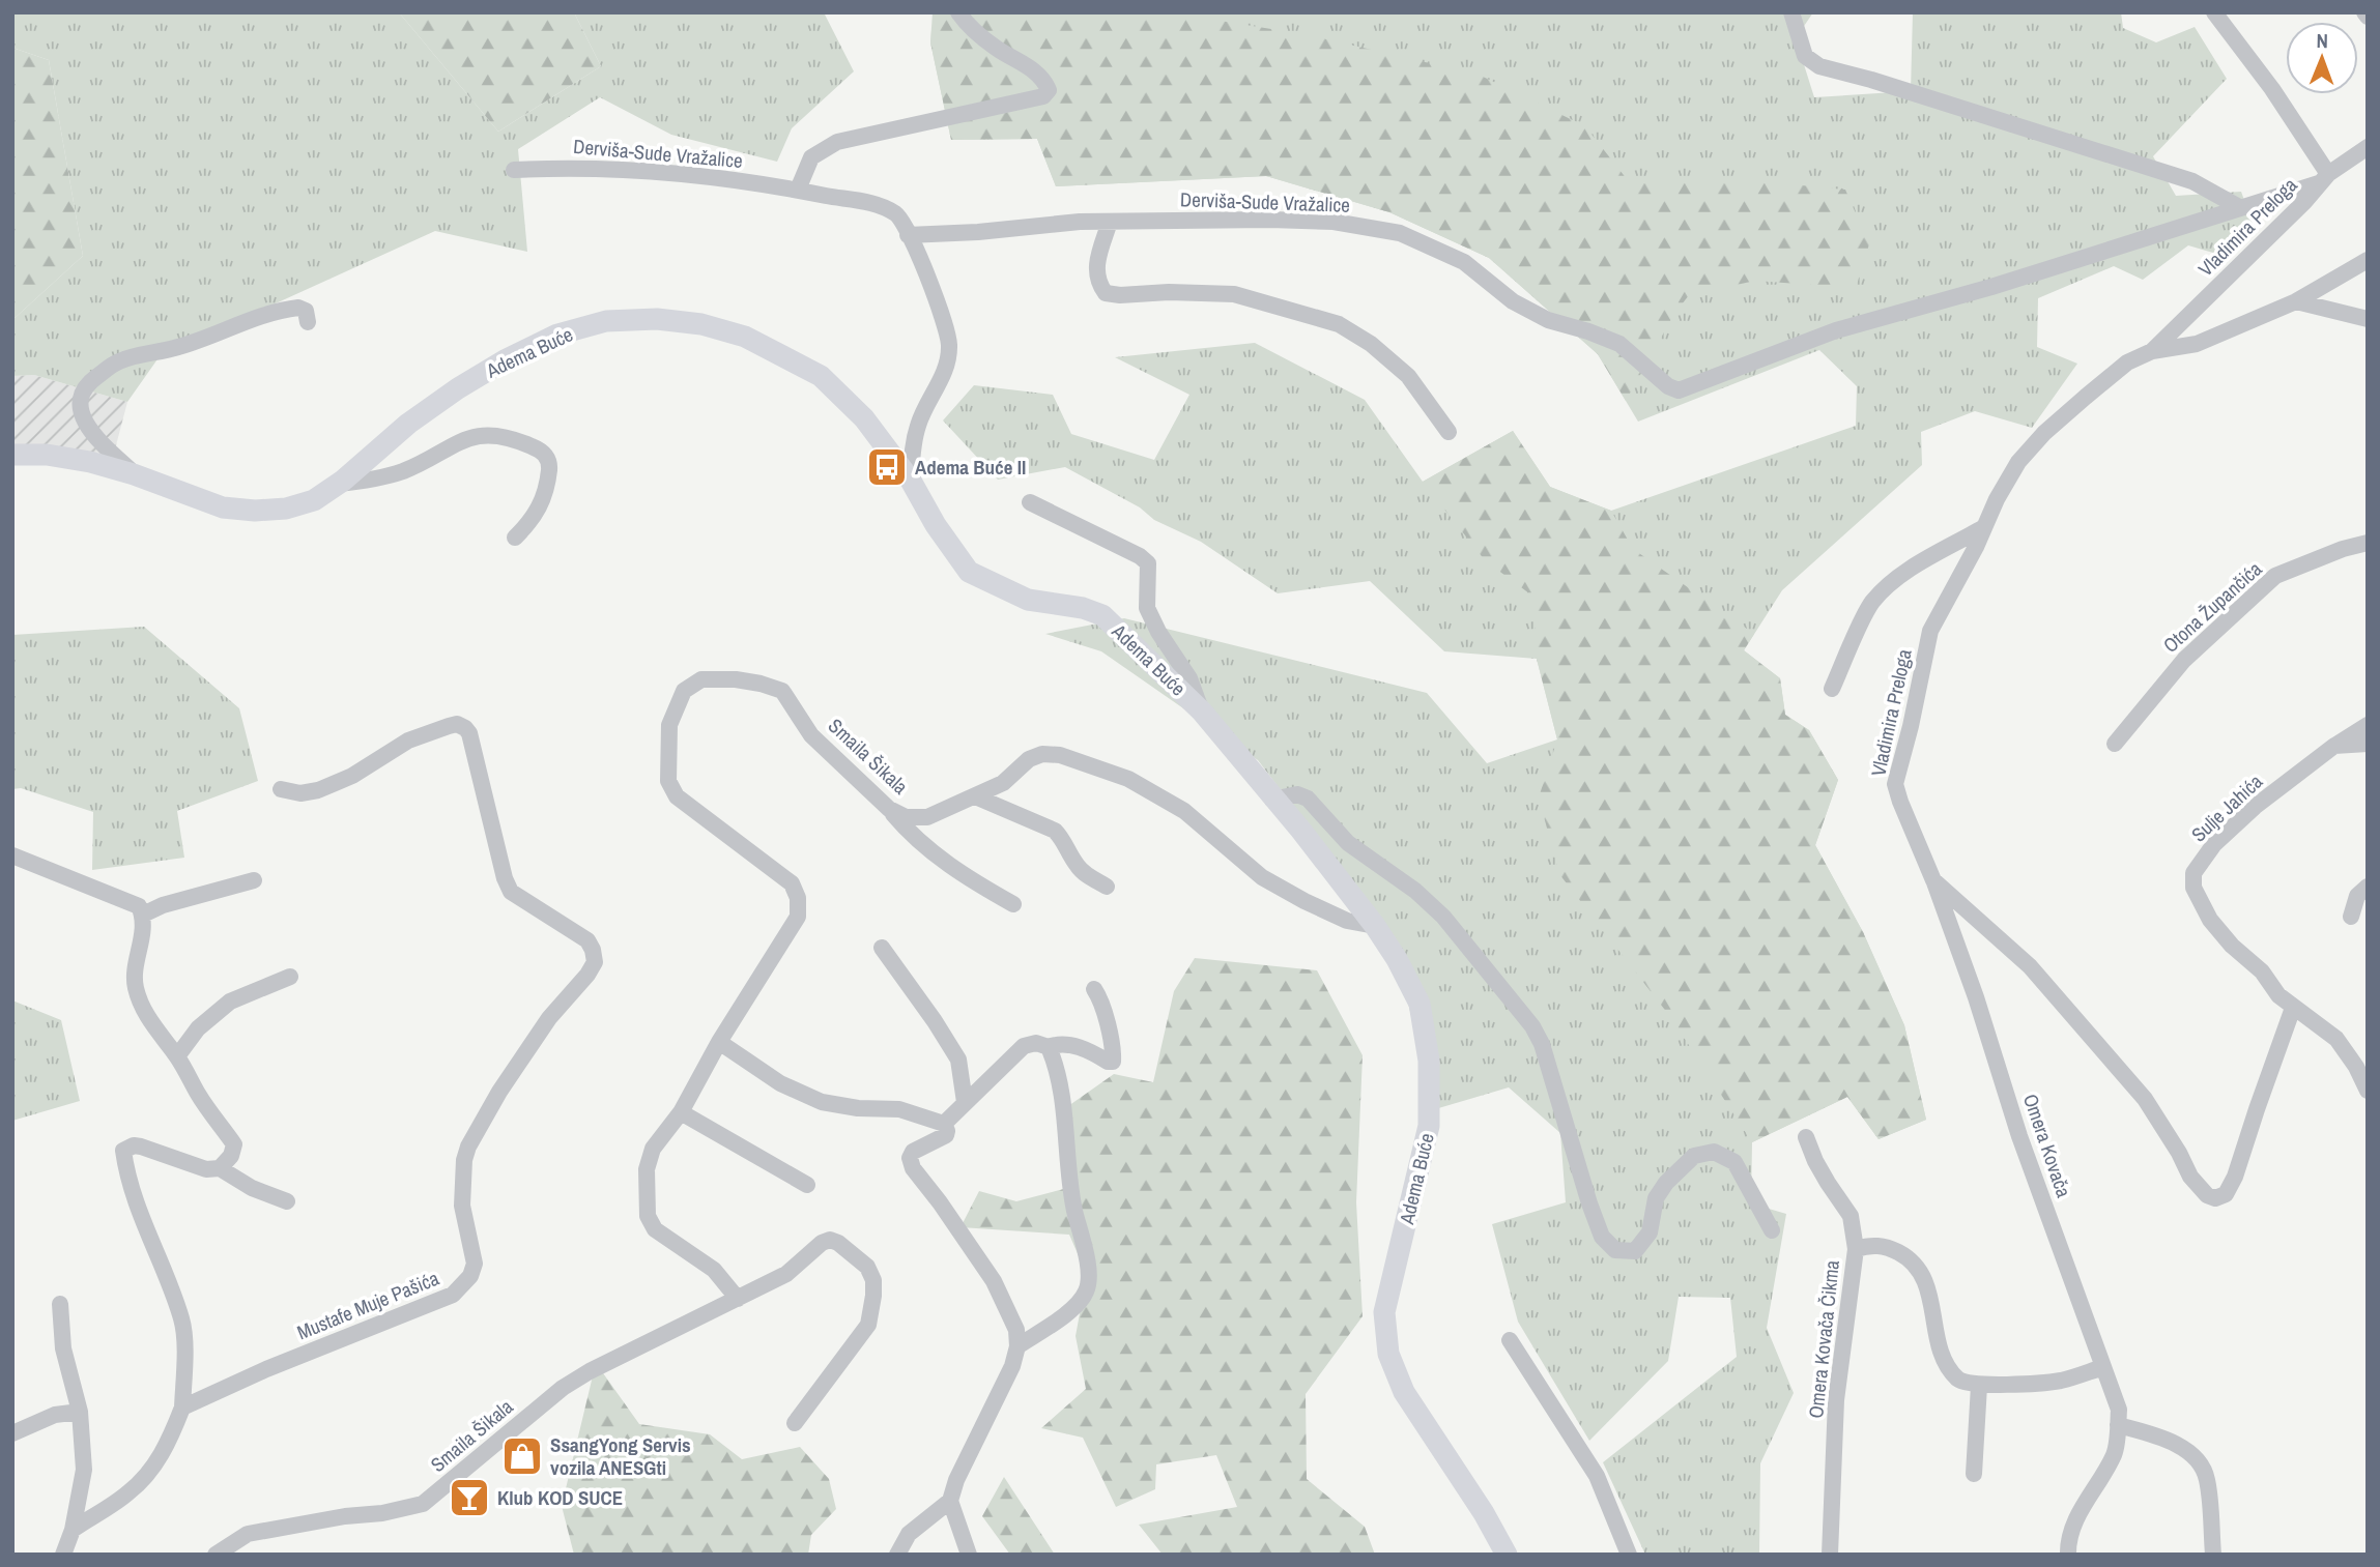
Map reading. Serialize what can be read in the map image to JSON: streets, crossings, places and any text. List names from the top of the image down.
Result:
{
  "streets": {
    "street": [
      "Derviša-Sude Vražalice",
      "Vladimira Preloga",
      "Adema Buće",
      "Otona Župančića",
      "Smaila Šikala",
      "Sulje Jahića",
      "Omera Kovača",
      "Mustafe Muje Pašića",
      "Omera Kovača Čikma"
    ]
  },
  "crossings": [
    ["Derviša-Sude Vražalice", "Adema Buće"],
    ["Vladimira Preloga", "Sulje Jahića"],
    ["Vladimira Preloga", "Omera Kovača"],
    ["Adema Buće", "Smaila Šikala"]
  ],
  "places": {
    "bus stop": ["Adema Buće II"],
    "shop": ["SsangYong Servis vozila ANESGti"],
    "bar": ["Klub KOD SUCE"]
  },
  "north": "top"
}
